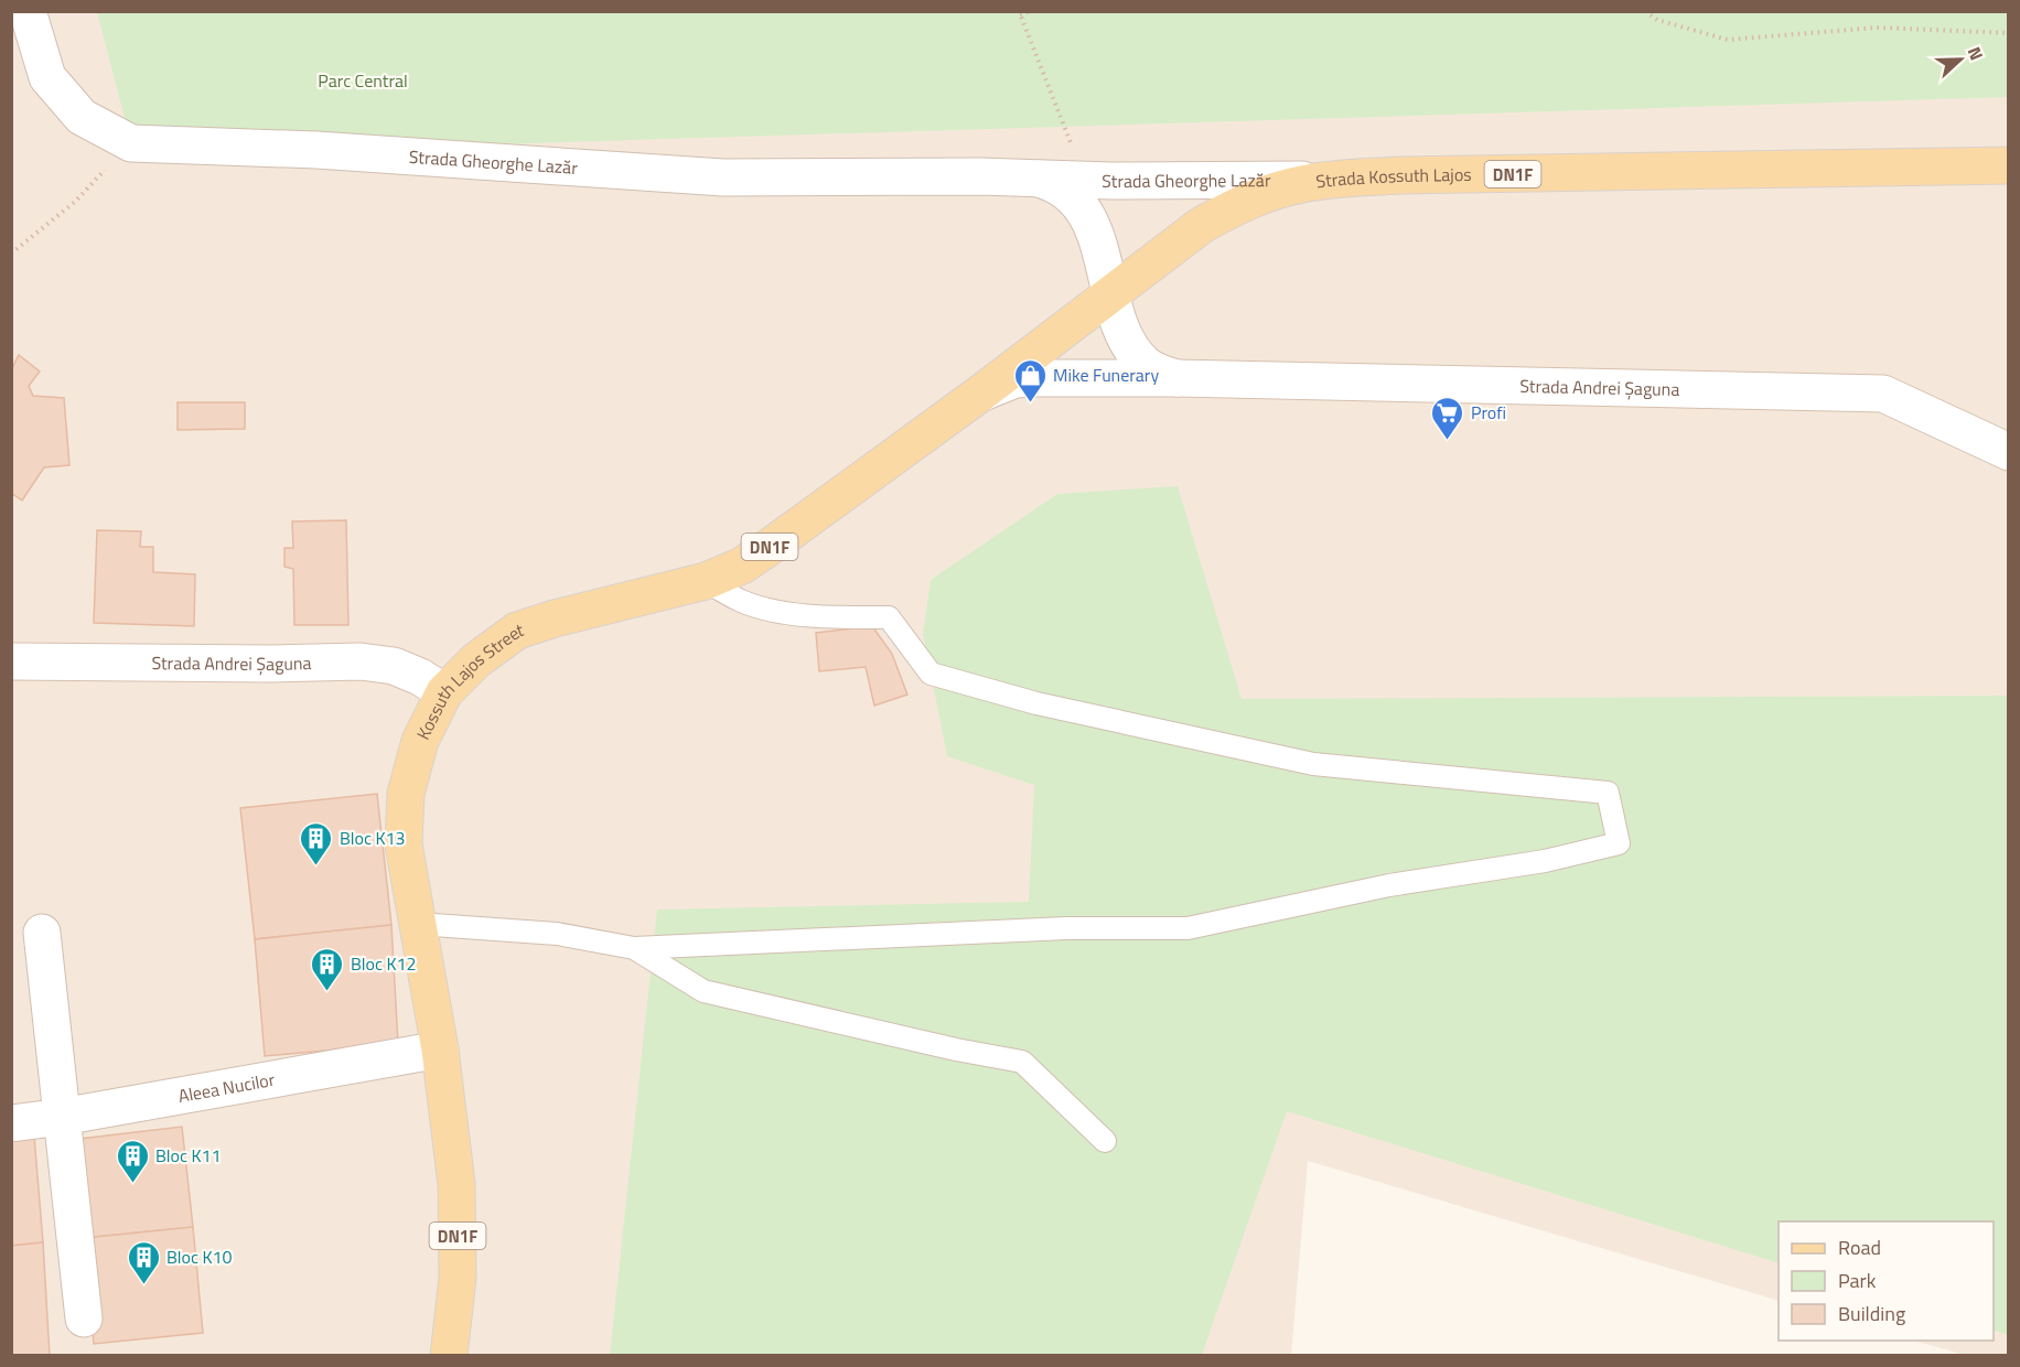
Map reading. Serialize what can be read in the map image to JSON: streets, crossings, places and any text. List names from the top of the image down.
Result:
{
  "streets": {
    "main road": ["DN1F", "Strada Kossuth Lajos", "Kossuth Lajos Street"],
    "street": ["Strada Gheorghe Lazăr", "Strada Andrei Șaguna", "Aleea Nucilor"]
  },
  "crossings": [
    ["Strada Gheorghe Lazăr", "Strada Kossuth Lajos"],
    ["Strada Gheorghe Lazăr", "Strada Andrei Șaguna"],
    ["Strada Gheorghe Lazăr", "Kossuth Lajos Street"],
    ["Strada Kossuth Lajos", "Strada Andrei Șaguna"],
    ["Strada Kossuth Lajos", "Kossuth Lajos Street"],
    ["Strada Andrei Șaguna", "Kossuth Lajos Street"],
    ["Kossuth Lajos Street", "Aleea Nucilor"]
  ],
  "parks": ["Parc Central"],
  "places": {
    "shop": ["Mike Funerary"],
    "supermarket": ["Profi"],
    "building": [
      "Bloc K13",
      "Bloc K12",
      "Bloc K11",
      "Bloc K10"
    ]
  },
  "legend": ["Road", "Park", "Building"],
  "north": "right"
}
